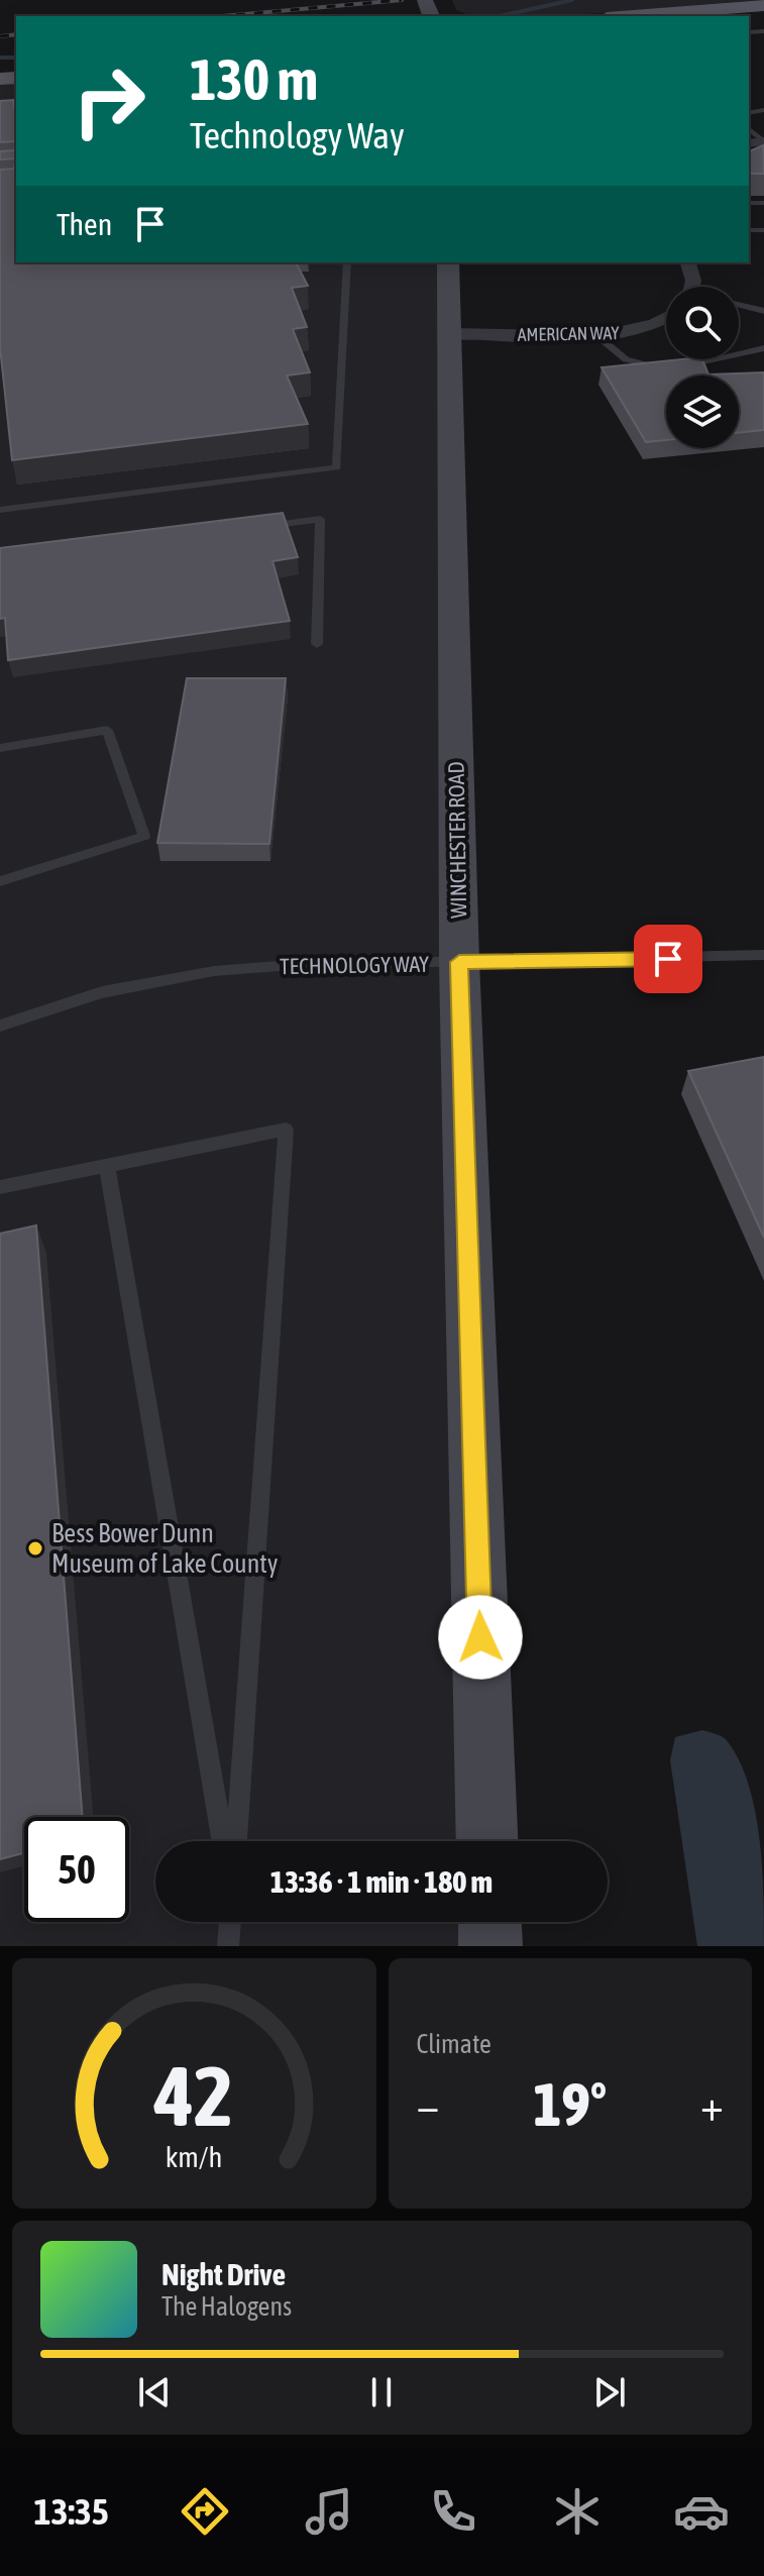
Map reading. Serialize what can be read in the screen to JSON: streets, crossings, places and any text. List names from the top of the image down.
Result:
{
  "streets": {
    "main road": ["WINCHESTER ROAD"],
    "street": ["AMERICAN WAY"],
    "lane": ["TECHNOLOGY WAY"]
  },
  "crossings": [
    ["AMERICAN WAY", "WINCHESTER ROAD"],
    ["WINCHESTER ROAD", "TECHNOLOGY WAY"]
  ],
  "places": ["Bess Bower Dunn Museum of Lake County"],
  "page": {
    "turn": ["130 m", "Technology Way"],
    "then": "Then",
    "limit": "50",
    "trip": "13:36 · 1 min · 180 m",
    "tile": "Climate",
    "heat": ["−", "19°", "+"],
    "song": ["Night Drive", "The Halogens"],
    "tabs": "13:35",
    "gauge": ["42", "km/h"]
  }
}
